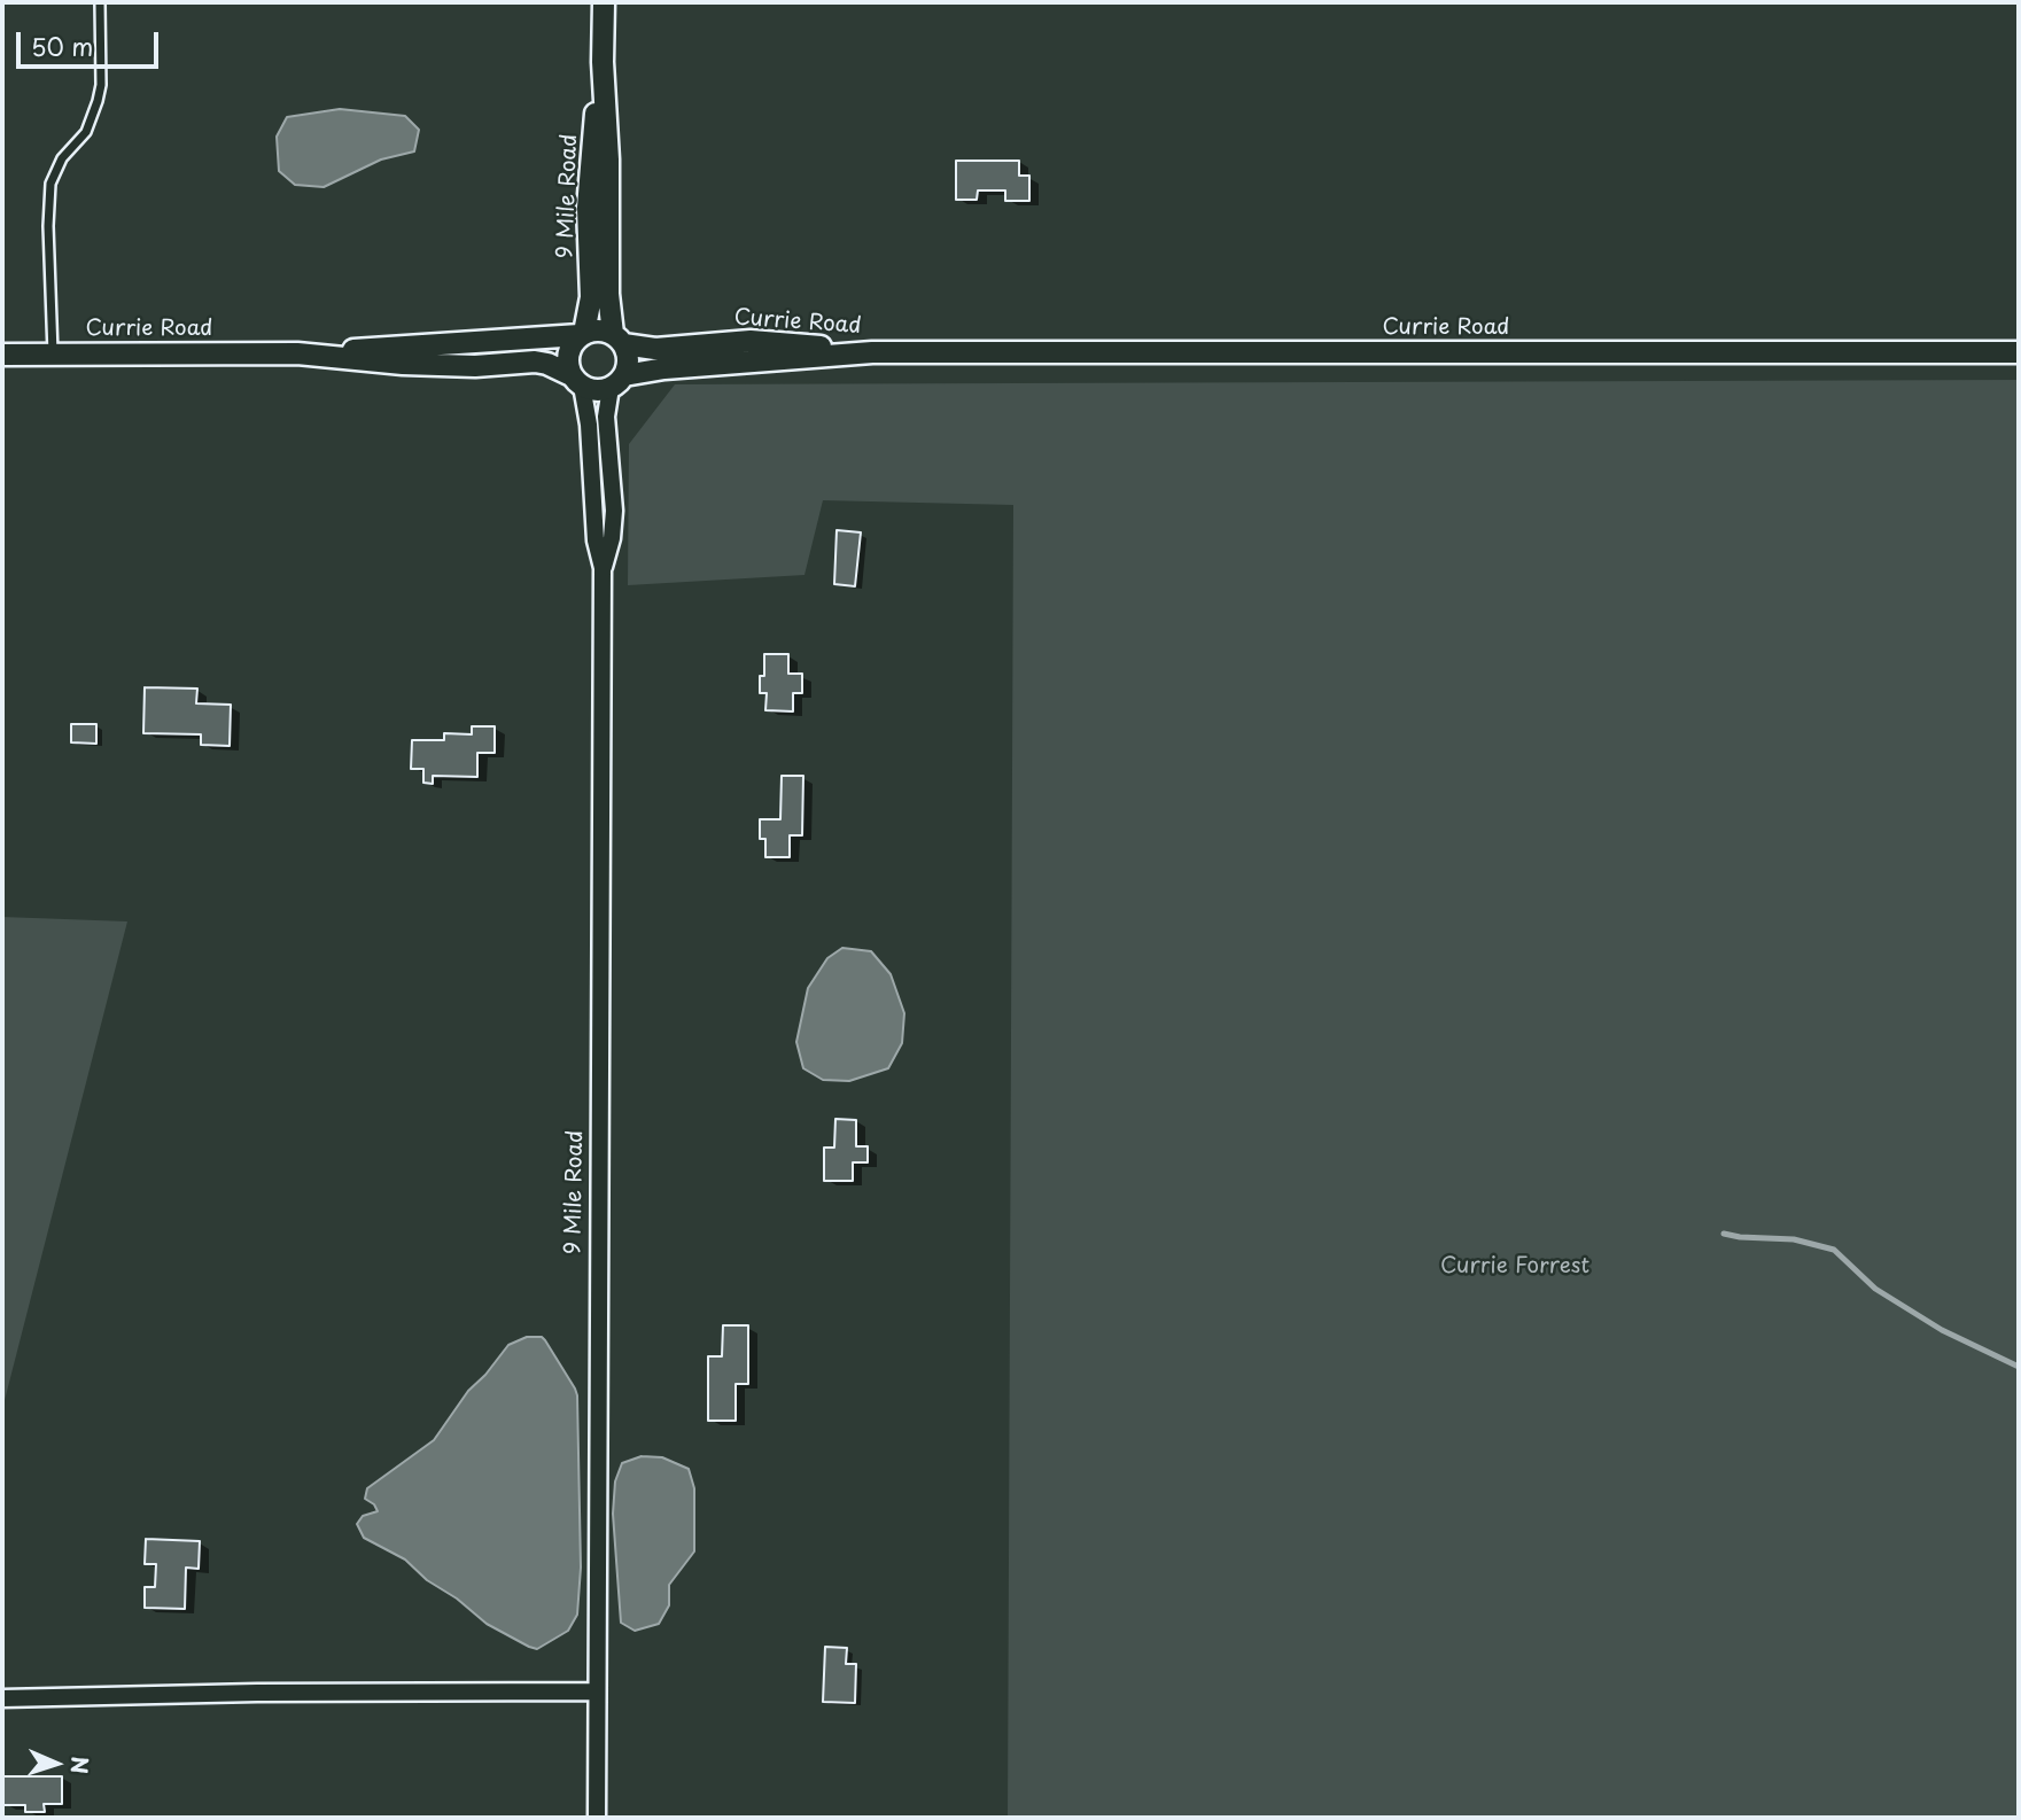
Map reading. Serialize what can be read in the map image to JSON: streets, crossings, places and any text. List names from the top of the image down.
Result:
{
  "streets": {
    "street": ["9 Mile Road", "Currie Road"]
  },
  "crossings": [
    ["9 Mile Road", "Currie Road"]
  ],
  "parks": ["Currie Forrest"],
  "scale_bar": "50 m",
  "north": "right"
}
